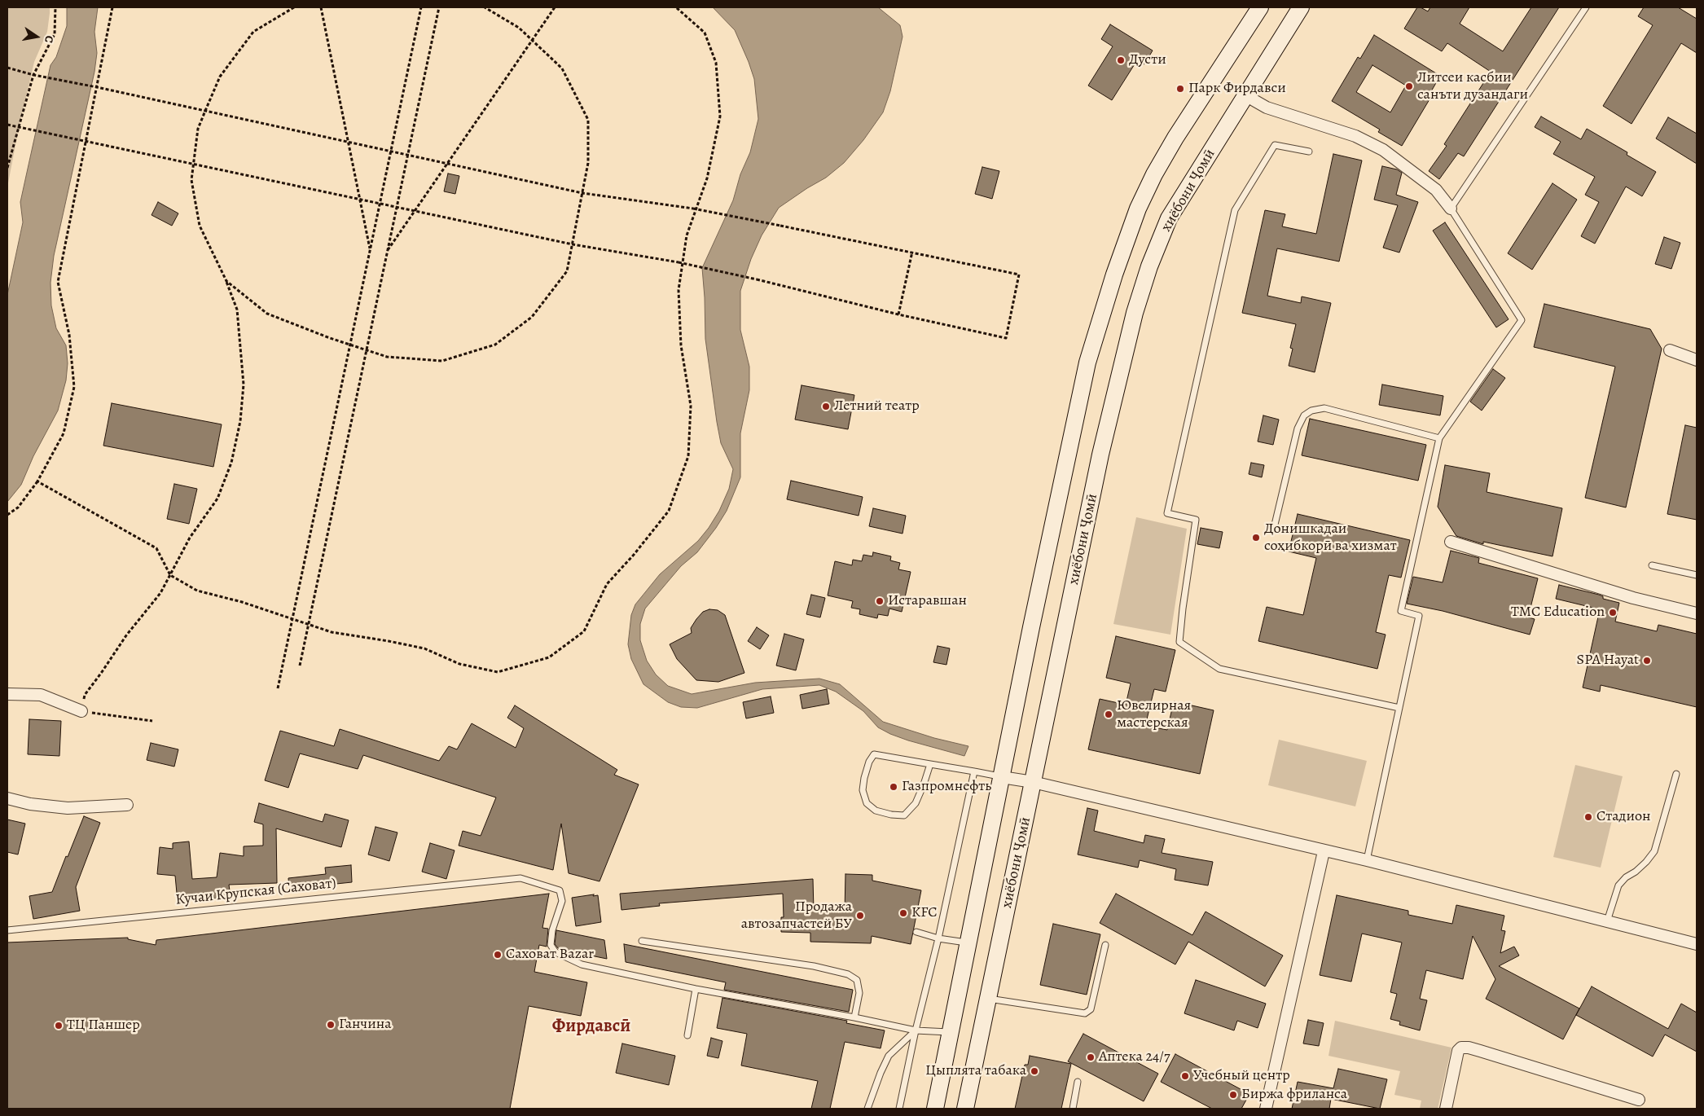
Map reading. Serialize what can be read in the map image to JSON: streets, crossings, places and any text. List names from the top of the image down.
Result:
{
  "streets": {
    "main road": ["хиёбони Ҷомӣ"],
    "lane": ["Кучаи Крупская (Саховат)"]
  },
  "districts": ["Фирдавсӣ"],
  "places": [
    "Дусти",
    "Литсеи касбии санъти дузандаги",
    "Парк Фирдавси",
    "Летний театр",
    "Донишкадаи соҳибкорӣ ва хизмат",
    "Истаравшан",
    "TMC Education",
    "SPA Hayat",
    "Ювелирная мастерская",
    "Газпромнефть",
    "Стадион",
    "KFC",
    "Продажа автозапчастей БУ",
    "Саховат Bazar",
    "Ганчина",
    "ТЦ Паншер",
    "Аптека 24/7",
    "Цыплята табака",
    "Учебный центр",
    "Биржа фриланса"
  ],
  "north": "right"
}
